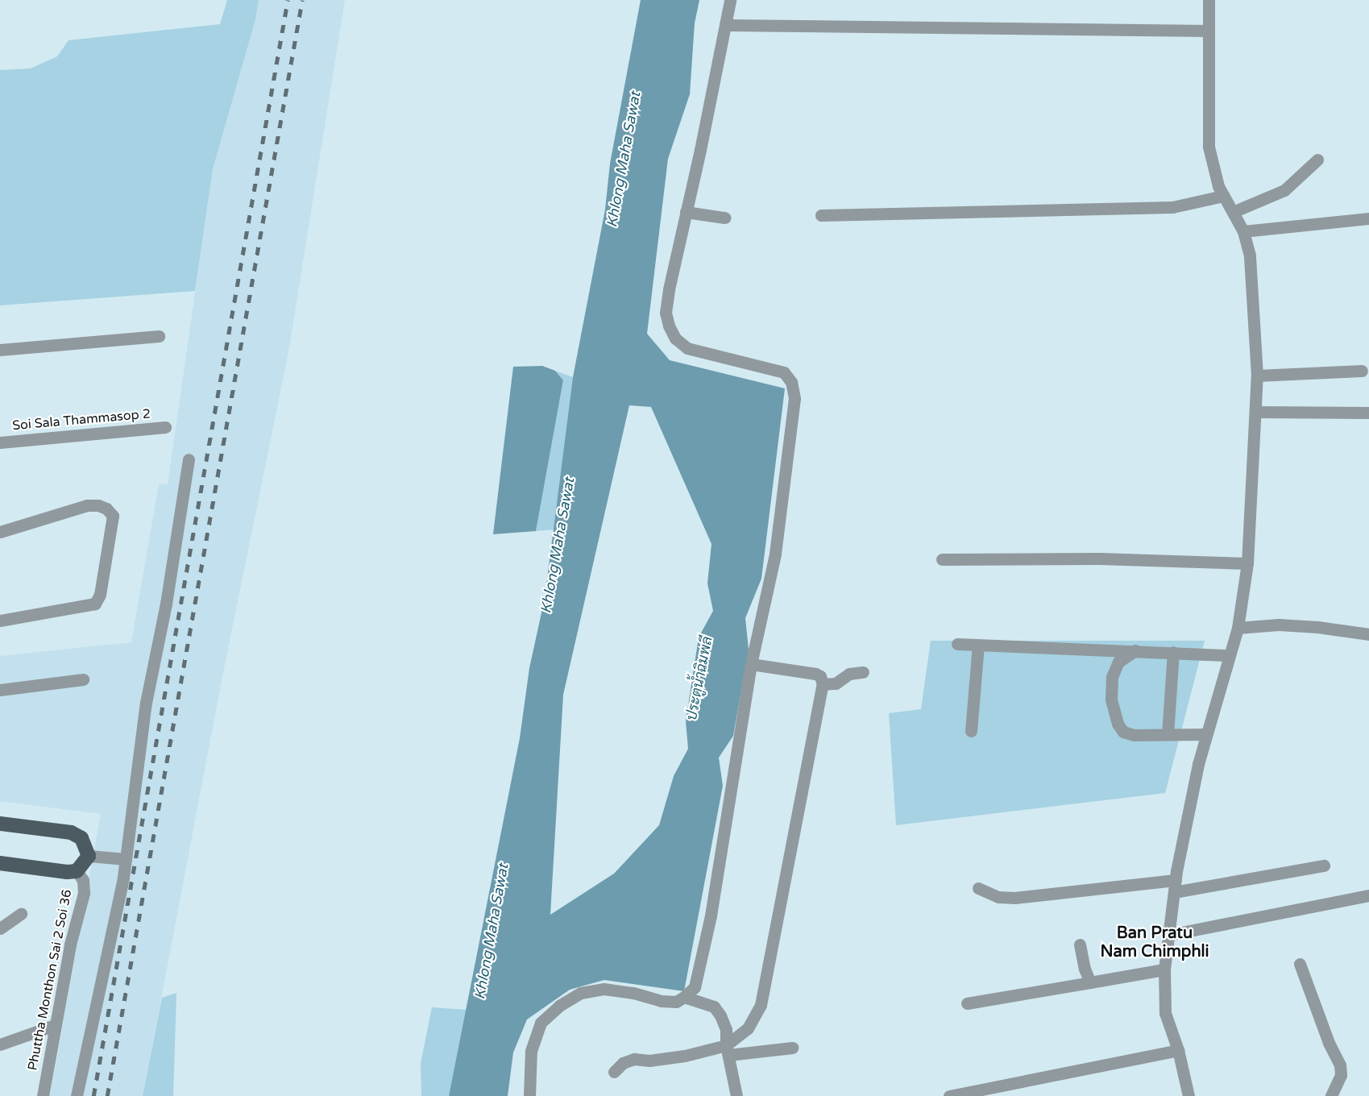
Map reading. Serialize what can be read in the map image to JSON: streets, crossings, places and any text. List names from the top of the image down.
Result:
{
  "streets": {
    "street": ["Soi Sala Thammasop 2", "Phuttha Monthon Sai 2 Soi 36"]
  },
  "districts": ["Ban Pratu Nam Chimphli"],
  "water": ["Khlong Maha Sawat", "ประตูน้ำฉิมพลี"]
}
